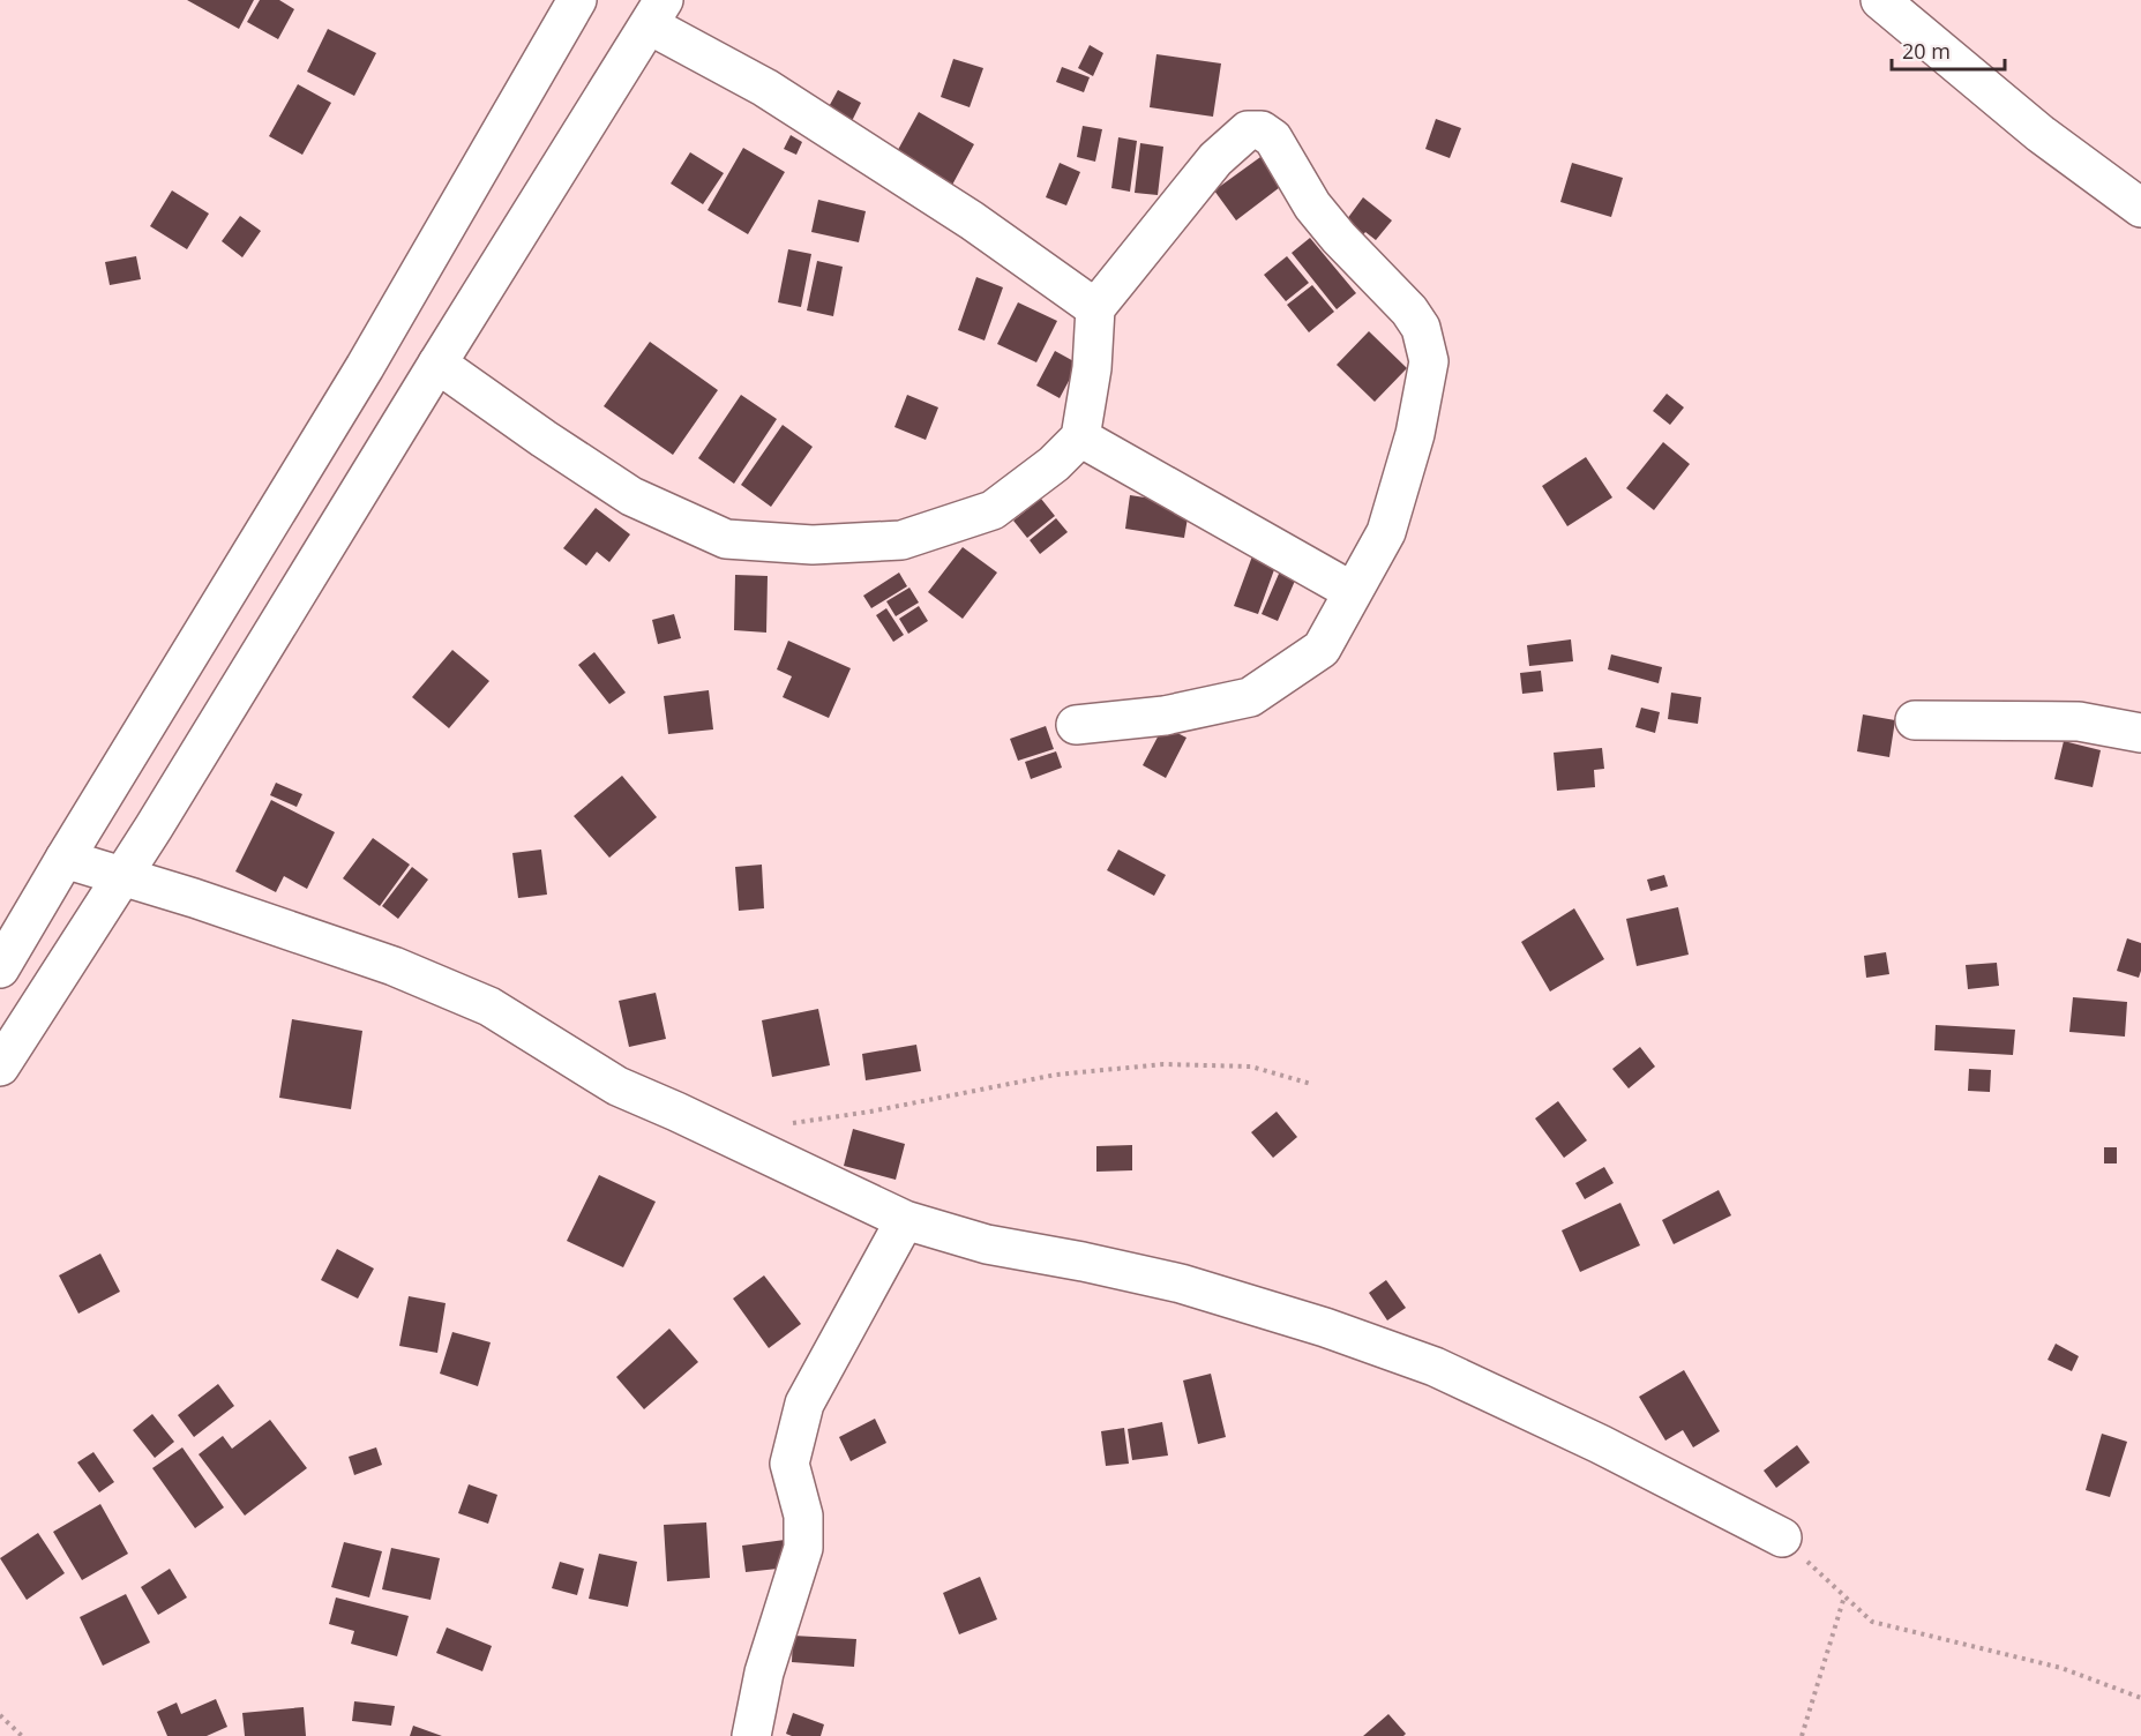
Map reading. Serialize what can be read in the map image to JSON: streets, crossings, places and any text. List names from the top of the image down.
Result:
{
  "scale_bar": "20 m"
}
